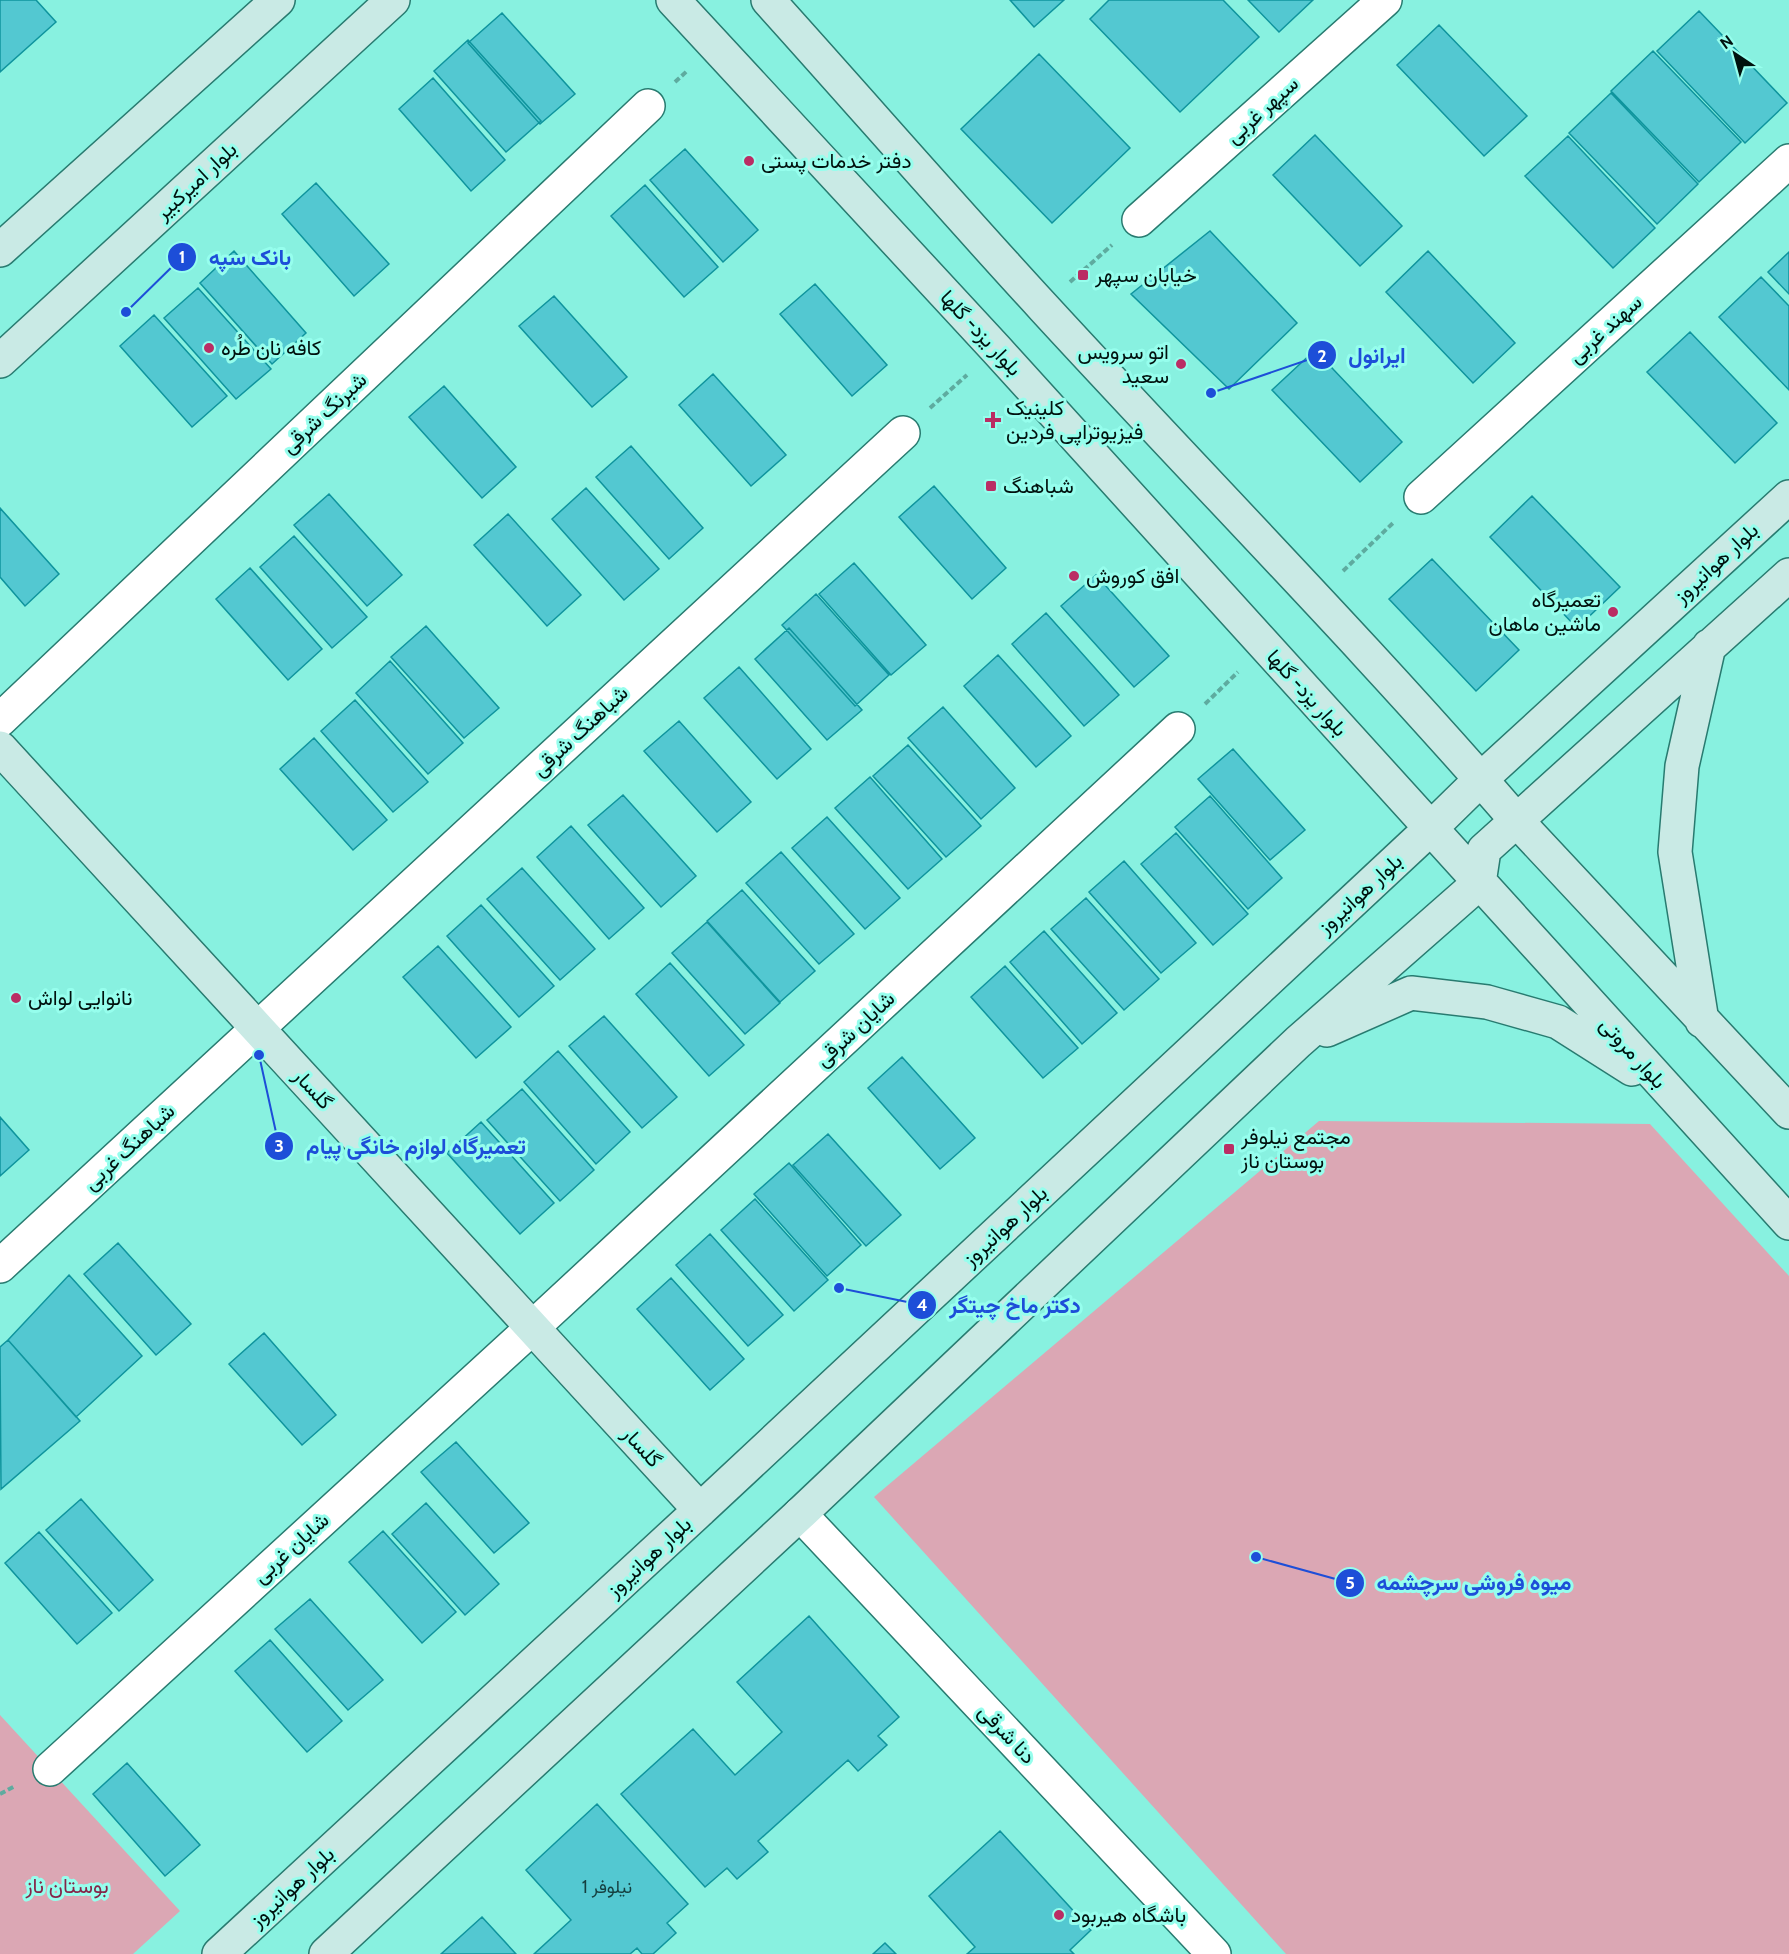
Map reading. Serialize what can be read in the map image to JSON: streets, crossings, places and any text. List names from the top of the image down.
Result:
{
  "streets": {
    "main road": [
      "بلوار امیرکبیر",
      "بلوار یزد- گلها",
      "بلوار هوانیروز",
      "بلوار مروتی",
      "گلسار"
    ],
    "street": [
      "سپهر غربی",
      "سهند غربی",
      "شبرنگ شرقی",
      "شباهنگ شرقی",
      "شایان شرقی",
      "شباهنگ غربی",
      "شایان غربی",
      "دنا شرقی"
    ]
  },
  "crossings": [
    ["بلوار یزد- گلها", "بلوار هوانیروز"],
    ["بلوار یزد- گلها", "بلوار مروتی"],
    ["بلوار هوانیروز", "گلسار"],
    ["شباهنگ شرقی", "گلسار"],
    ["شباهنگ شرقی", "شباهنگ غربی"],
    ["شایان شرقی", "گلسار"],
    ["شایان شرقی", "شایان غربی"],
    ["گلسار", "شباهنگ غربی"],
    ["گلسار", "شایان غربی"]
  ],
  "parks": ["بوستان ناز"],
  "places": {
    "other": [
      "دفتر خدمات پستی",
      "بانک سپه",
      "کافه نان طُره",
      "اتو سرویس سعید",
      "ایرانول",
      "افق کوروش",
      "تعمیرگاه ماشین ماهان",
      "نانوایی لواش",
      "تعمیرگاه لوازم خانگی پیام",
      "دکتر ماخ چیتگر",
      "میوه فروشی سرچشمه",
      "باشگاه هیربود"
    ],
    "transit": ["خیابان سپهر", "شباهنگ", "مجتمع نیلوفر بوستان ناز"],
    "health": ["کلینیک فیزیوتراپی فردین"]
  },
  "house_numbers": ["نیلوفر 1"],
  "north": "top left"
}
